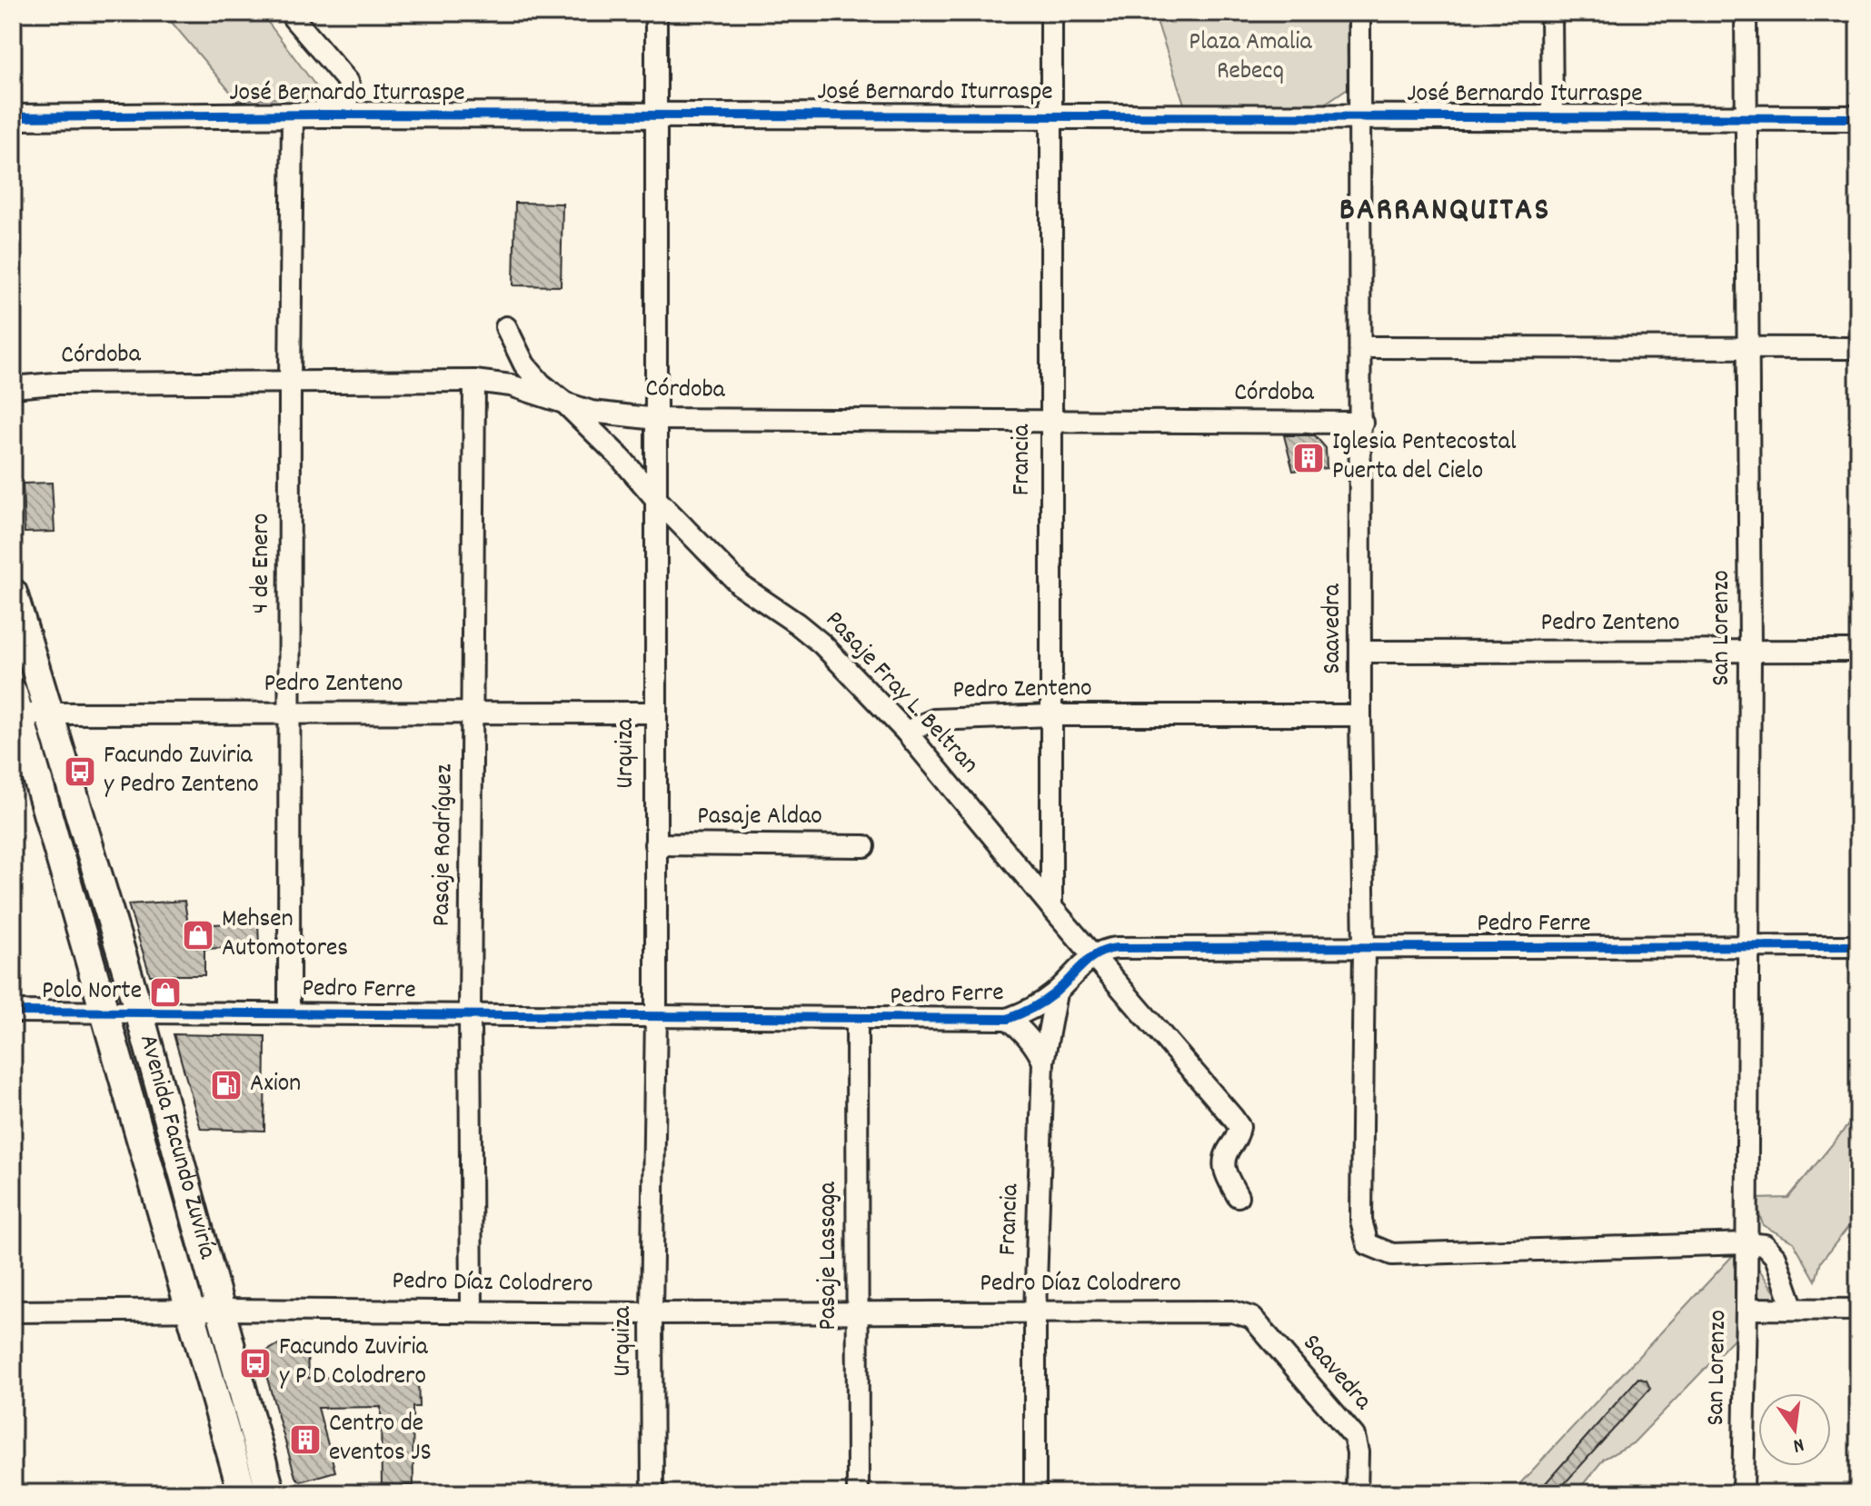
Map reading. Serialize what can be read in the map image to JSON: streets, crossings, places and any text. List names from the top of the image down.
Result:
{
  "streets": {
    "main road": ["Avenida Facundo Zuviría"],
    "street": [
      "José Bernardo Iturraspe",
      "Córdoba",
      "Francia",
      "4 de Enero",
      "Pedro Zenteno",
      "San Lorenzo",
      "Saavedra",
      "Pasaje Fray L. Beltran",
      "Urquiza",
      "Pasaje Aldao",
      "Pasaje Rodríguez",
      "Pedro Ferre",
      "Pasaje Lassaga",
      "Pedro Díaz Colodrero"
    ]
  },
  "crossings": [
    ["José Bernardo Iturraspe", "Francia"],
    ["José Bernardo Iturraspe", "4 de Enero"],
    ["José Bernardo Iturraspe", "San Lorenzo"],
    ["José Bernardo Iturraspe", "Saavedra"],
    ["José Bernardo Iturraspe", "Urquiza"],
    ["Córdoba", "Francia"],
    ["Córdoba", "4 de Enero"],
    ["Córdoba", "Saavedra"],
    ["Córdoba", "Pasaje Fray L. Beltran"],
    ["Córdoba", "Urquiza"],
    ["Córdoba", "Pasaje Rodríguez"],
    ["Francia", "Pedro Zenteno"],
    ["Francia", "Pasaje Fray L. Beltran"],
    ["Francia", "Pedro Ferre"],
    ["Francia", "Pedro Díaz Colodrero"],
    ["4 de Enero", "Pedro Zenteno"],
    ["4 de Enero", "Pedro Ferre"],
    ["Pedro Zenteno", "San Lorenzo"],
    ["Pedro Zenteno", "Saavedra"],
    ["Pedro Zenteno", "Pasaje Fray L. Beltran"],
    ["Pedro Zenteno", "Urquiza"],
    ["Pedro Zenteno", "Pasaje Rodríguez"],
    ["Pedro Zenteno", "Avenida Facundo Zuviría"],
    ["San Lorenzo", "Saavedra"],
    ["San Lorenzo", "Pedro Ferre"],
    ["Saavedra", "Pedro Ferre"],
    ["Saavedra", "Pedro Díaz Colodrero"],
    ["Pasaje Fray L. Beltran", "Urquiza"],
    ["Pasaje Fray L. Beltran", "Pedro Ferre"],
    ["Urquiza", "Pasaje Aldao"],
    ["Urquiza", "Pedro Ferre"],
    ["Urquiza", "Pedro Díaz Colodrero"],
    ["Pasaje Rodríguez", "Pedro Ferre"],
    ["Pasaje Rodríguez", "Pedro Díaz Colodrero"],
    ["Pedro Ferre", "Avenida Facundo Zuviría"],
    ["Pedro Ferre", "Pasaje Lassaga"],
    ["Avenida Facundo Zuviría", "Pedro Díaz Colodrero"],
    ["Pasaje Lassaga", "Pedro Díaz Colodrero"]
  ],
  "districts": ["BARRANQUITAS"],
  "parks": ["Plaza Amalia Rebecq"],
  "places": {
    "building": ["Iglesia Pentecostal Puerta del Cielo", "Centro de eventos JS"],
    "bus stop": ["Facundo Zuviria y Pedro Zenteno", "Facundo Zuviria y P D Colodrero"],
    "shop": ["Mehsen Automotores", "Polo Norte"],
    "fuel station": ["Axion"]
  },
  "north": "bottom"
}
